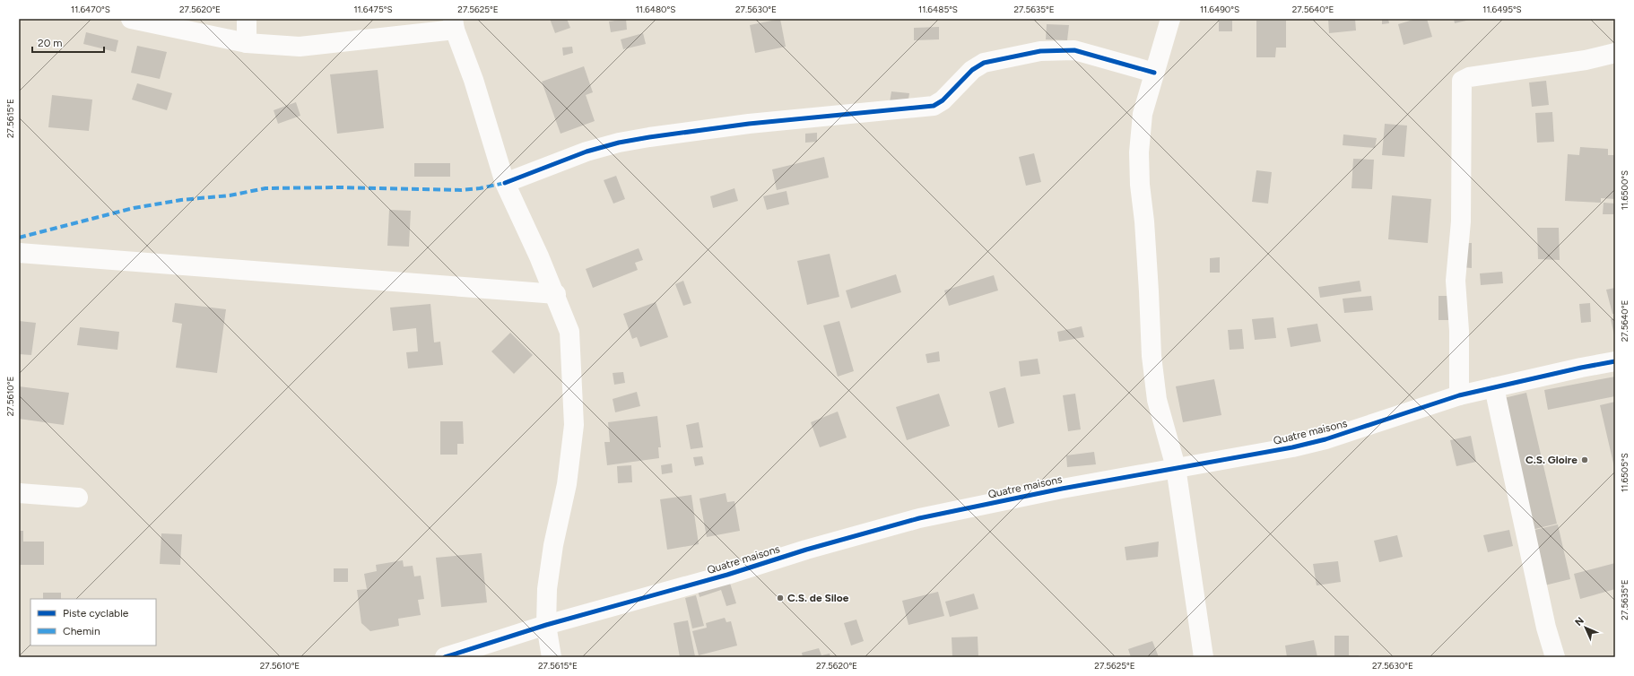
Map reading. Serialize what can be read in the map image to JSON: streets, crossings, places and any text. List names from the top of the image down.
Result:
{
  "streets": {
    "street": ["Quatre maisons"]
  },
  "places": ["C.S. Gloire", "C.S. de Siloe"],
  "legend": ["Piste cyclable", "Chemin"],
  "scale_bar": "20 m",
  "north": "top left",
  "coordinates": [
    "11.6470°S",
    "27.5620°E",
    "11.6475°S",
    "27.5625°E",
    "11.6480°S",
    "27.5630°E",
    "11.6485°S",
    "27.5635°E",
    "11.6490°S",
    "27.5640°E",
    "11.6495°S",
    "27.5615°E",
    "11.6500°S",
    "27.5610°E",
    "11.6505°S"
  ]
}
